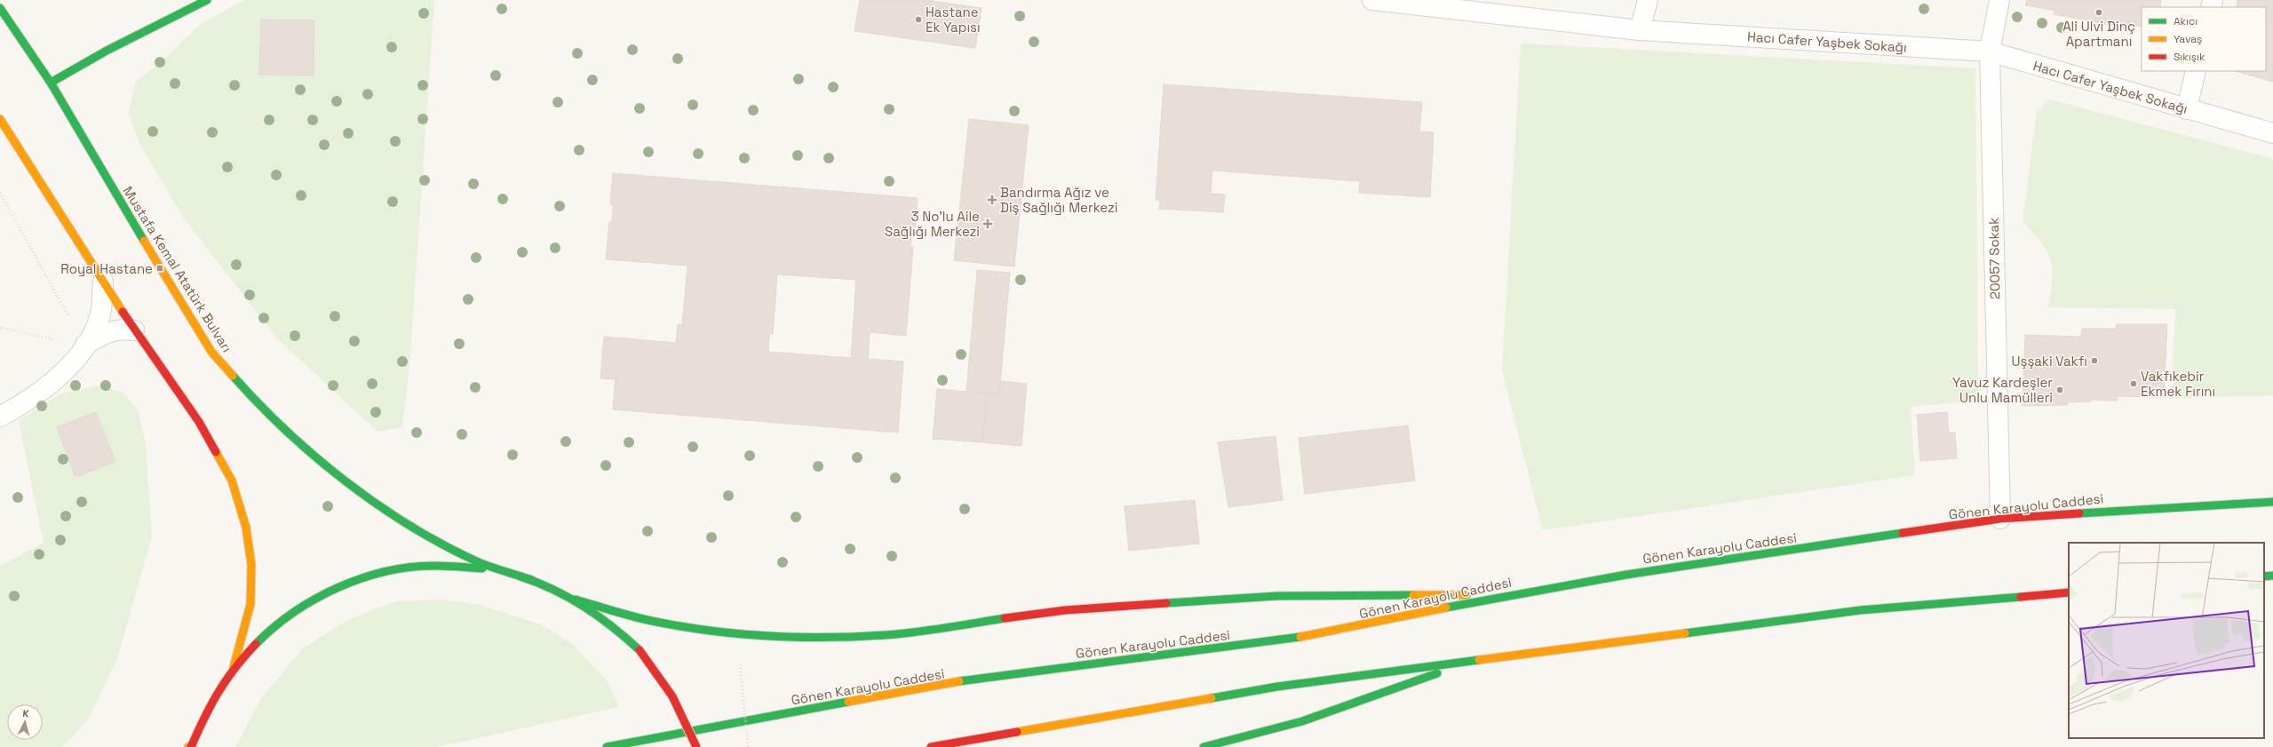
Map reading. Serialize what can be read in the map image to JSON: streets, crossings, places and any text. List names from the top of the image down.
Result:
{
  "streets": {
    "main road": ["Mustafa Kemal Atatürk Bulvarı", "Gönen Karayolu Caddesi"],
    "street": ["Hacı Cafer Yaşbek Sokağı", "20057 Sokak"]
  },
  "crossings": [
    ["Hacı Cafer Yaşbek Sokağı", "20057 Sokak"],
    ["20057 Sokak", "Gönen Karayolu Caddesi"]
  ],
  "places": {
    "other": [
      "Ali Ulvi Dinç Apartmanı",
      "Hastane Ek Yapısı",
      "Uşşaki Vakfı",
      "Vakfıkebir Ekmek Fırını",
      "Yavuz Kardeşler Unlu Mamülleri"
    ],
    "health": ["Bandırma Ağız ve Diş Sağlığı Merkezi", "3 No'lu Aile Sağlığı Merkezi"],
    "transit": ["Royal Hastane"]
  },
  "legend": ["Akıcı", "Yavaş", "Sıkışık"],
  "north": "top"
}
